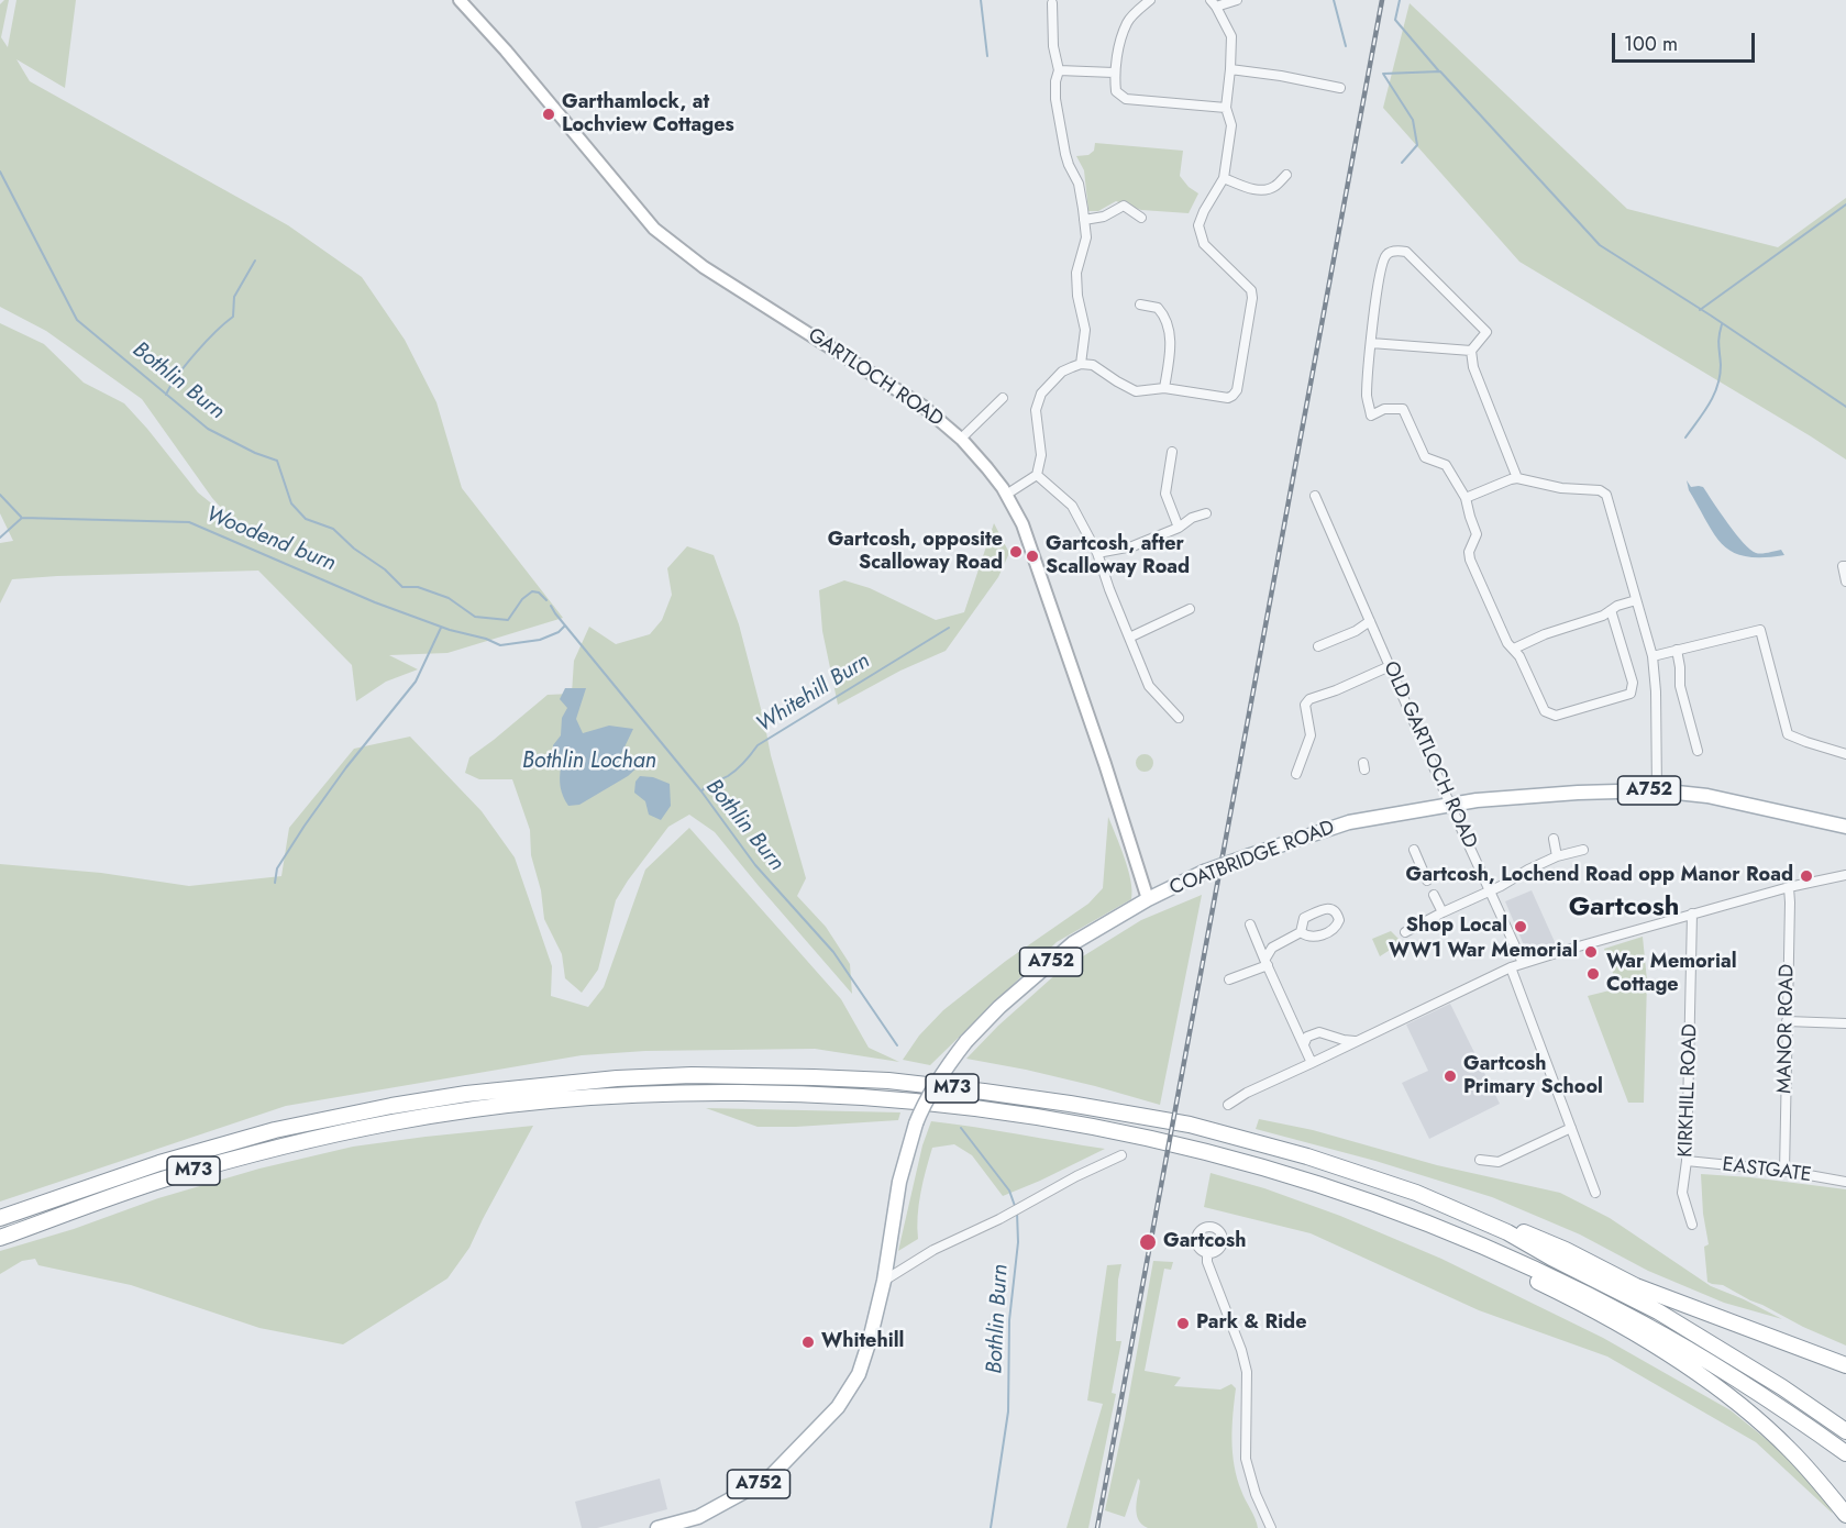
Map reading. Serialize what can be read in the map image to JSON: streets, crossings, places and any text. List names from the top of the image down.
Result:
{
  "streets": {
    "highway": ["M73"],
    "main road": ["GARTLOCH ROAD", "A752", "COATBRIDGE ROAD"],
    "street": [
      "OLD GARTLOCH ROAD",
      "MANOR ROAD",
      "KIRKHILL ROAD",
      "EASTGATE"
    ]
  },
  "crossings": [
    ["GARTLOCH ROAD", "COATBRIDGE ROAD"],
    ["OLD GARTLOCH ROAD", "A752"],
    ["OLD GARTLOCH ROAD", "COATBRIDGE ROAD"],
    ["A752", "COATBRIDGE ROAD"],
    ["MANOR ROAD", "EASTGATE"],
    ["KIRKHILL ROAD", "EASTGATE"]
  ],
  "districts": ["Gartcosh"],
  "water": [
    "Bothlin Burn",
    "Woodend burn",
    "Whitehill Burn",
    "Bothlin Lochan"
  ],
  "places": [
    "Garthamlock, at Lochview Cottages",
    "Gartcosh, opposite Scalloway Road",
    "Gartcosh, after Scalloway Road",
    "Gartcosh, Lochend Road opp Manor Road",
    "Shop Local",
    "WW1 War Memorial",
    "War Memorial Cottage",
    "Gartcosh Primary School",
    "Gartcosh",
    "Park & Ride",
    "Whitehill"
  ],
  "scale_bar": "100 m"
}
